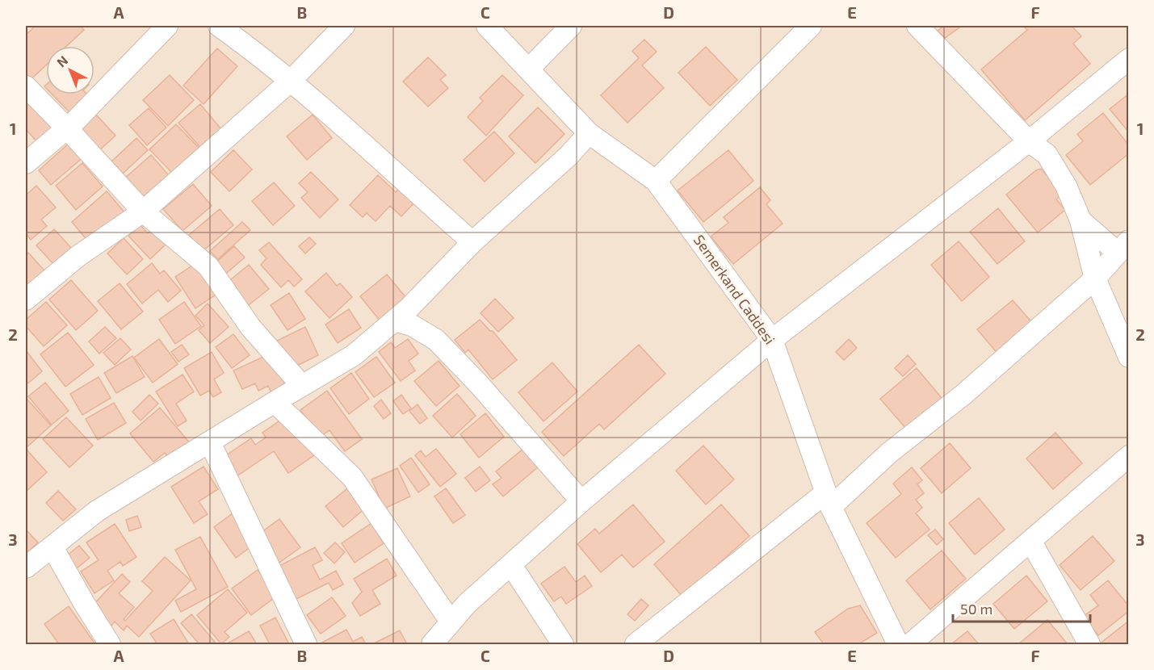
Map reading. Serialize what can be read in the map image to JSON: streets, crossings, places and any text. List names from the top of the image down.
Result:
{
  "streets": {
    "street": ["Semerkand Caddesi"]
  },
  "scale_bar": "50 m",
  "north": "top left",
  "grid": {
    "columns": [
      "A",
      "B",
      "C",
      "D",
      "E",
      "F"
    ],
    "rows": ["1", "2", "3"]
  }
}
